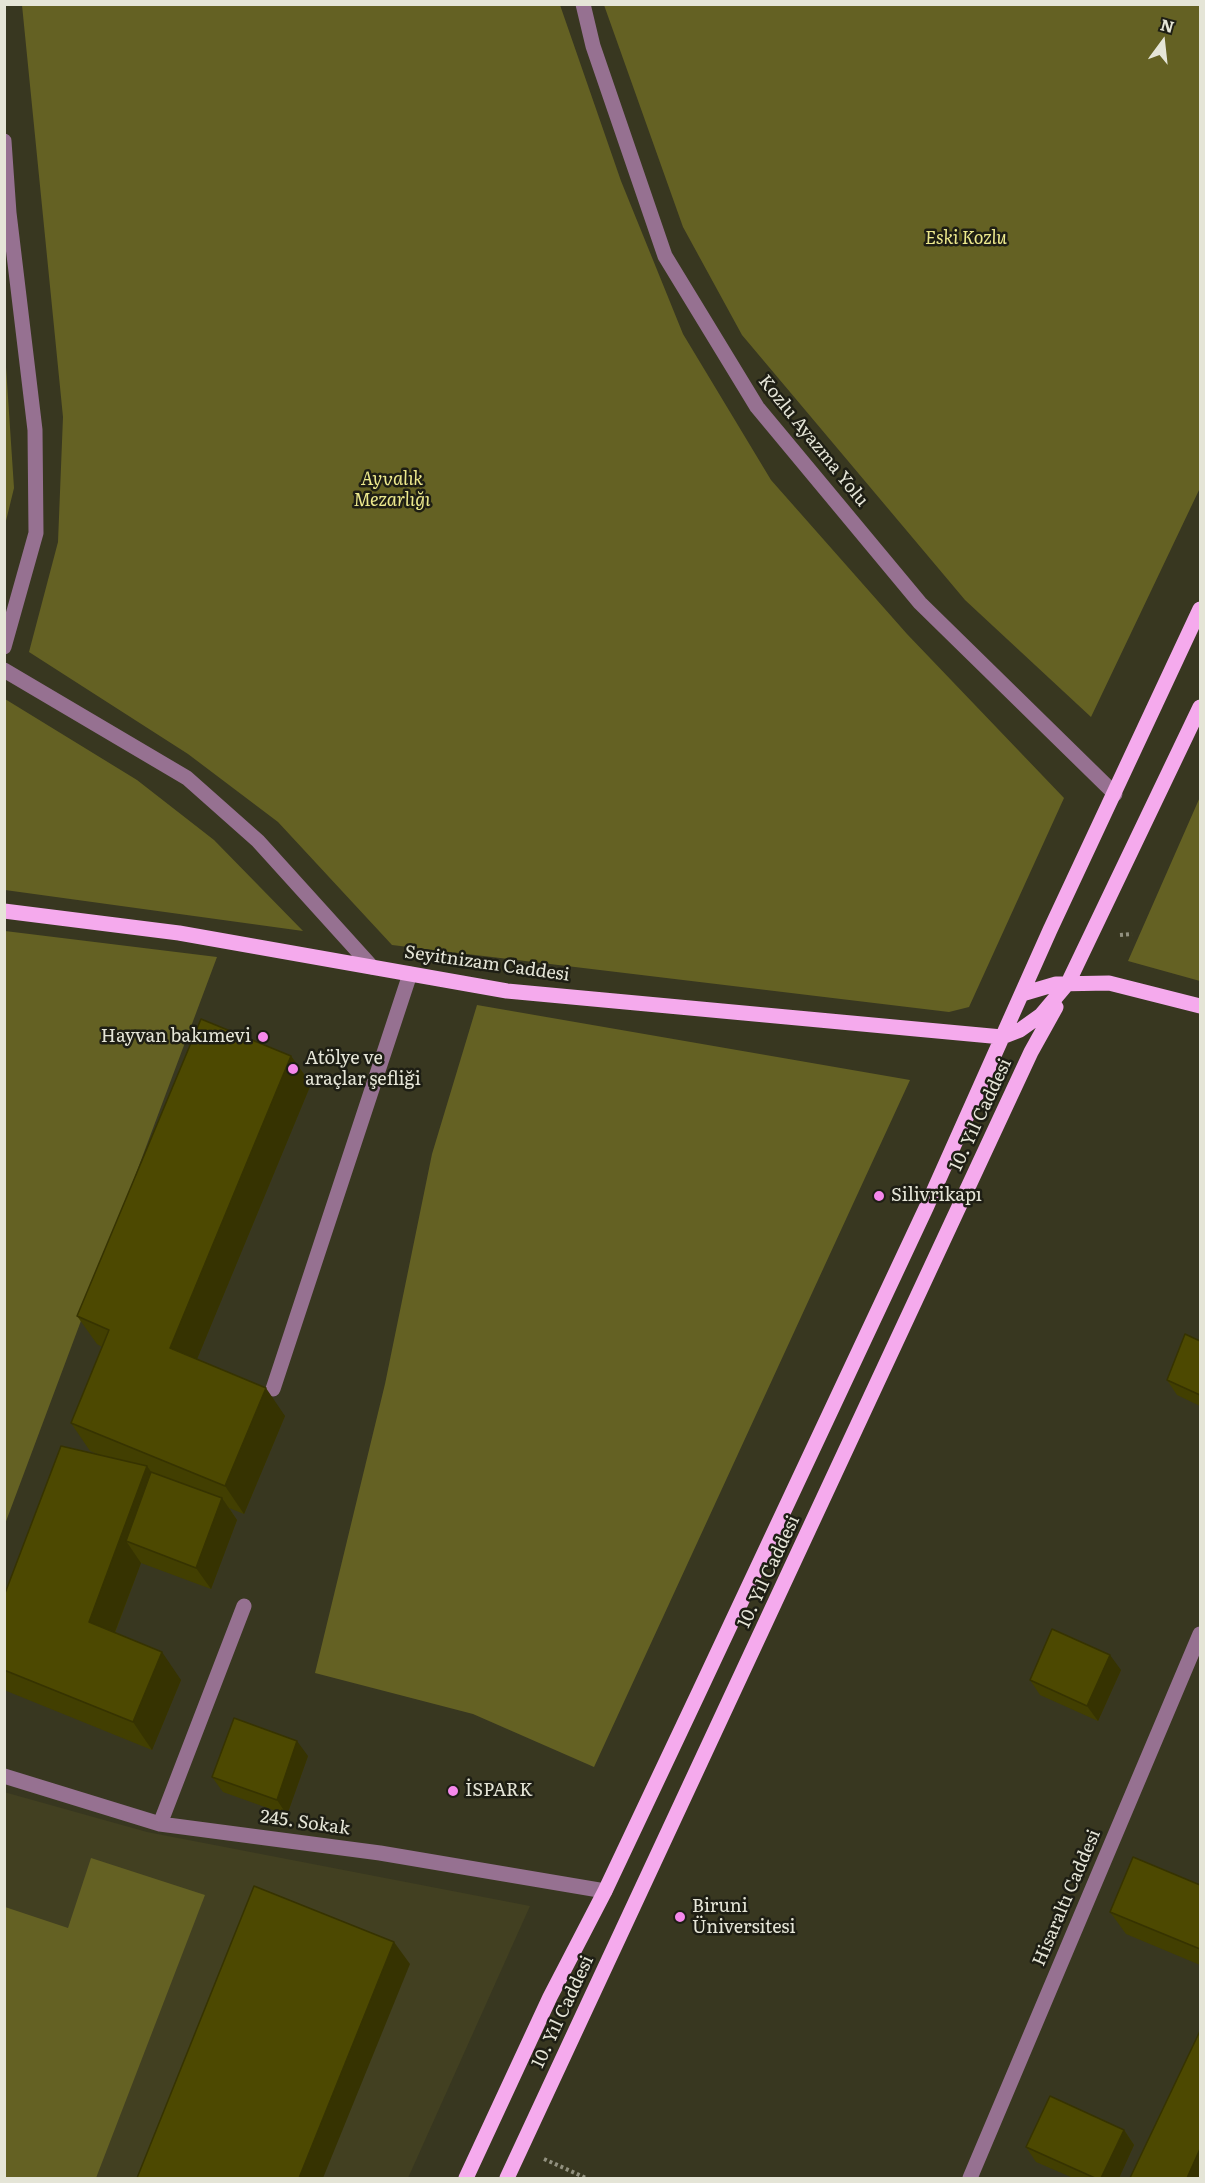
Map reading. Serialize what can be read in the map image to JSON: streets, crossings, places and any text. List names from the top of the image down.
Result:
{
  "streets": {
    "main road": ["Seyitnizam Caddesi", "10. Yıl Caddesi"],
    "street": ["Kozlu Ayazma Yolu", "245. Sokak", "Hisaraltı Caddesi"]
  },
  "crossings": [
    ["Kozlu Ayazma Yolu", "10. Yıl Caddesi"],
    ["Seyitnizam Caddesi", "10. Yıl Caddesi"],
    ["10. Yıl Caddesi", "245. Sokak"]
  ],
  "parks": ["Eski Kozlu", "Ayvalık Mezarlığı"],
  "places": [
    "Hayvan bakımevi",
    "Atölye ve araçlar şefliği",
    "Silivrikapı",
    "İSPARK",
    "Biruni Üniversitesi"
  ],
  "north": "top"
}
